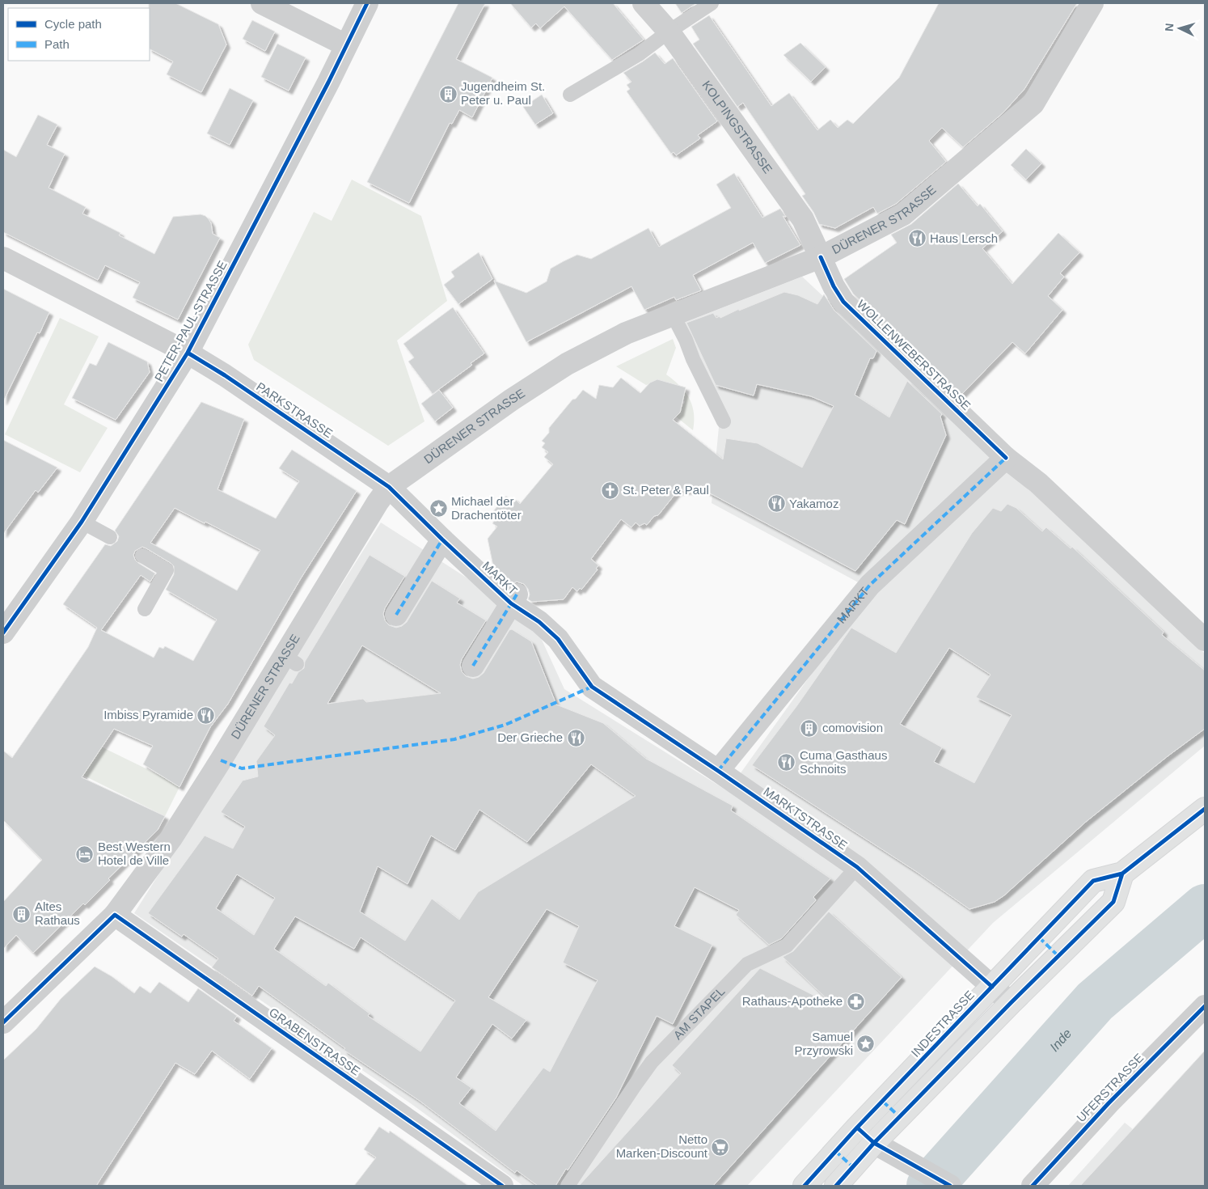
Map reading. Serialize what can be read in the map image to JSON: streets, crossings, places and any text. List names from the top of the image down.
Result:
{
  "streets": {
    "main road": ["INDESTRASSE"],
    "street": [
      "KOLPINGSTRASSE",
      "DÜRENER STRASSE",
      "PETER-PAUL-STRASSE",
      "WOLLENWEBERSTRASSE",
      "PARKSTRASSE",
      "MARKT",
      "MARKTSTRASSE",
      "GRABENSTRASSE",
      "UFERSTRASSE"
    ],
    "lane": ["AM STAPEL"]
  },
  "crossings": [
    ["KOLPINGSTRASSE", "DÜRENER STRASSE"],
    ["KOLPINGSTRASSE", "WOLLENWEBERSTRASSE"],
    ["DÜRENER STRASSE", "WOLLENWEBERSTRASSE"],
    ["DÜRENER STRASSE", "PARKSTRASSE"],
    ["DÜRENER STRASSE", "MARKT"],
    ["DÜRENER STRASSE", "GRABENSTRASSE"],
    ["PETER-PAUL-STRASSE", "PARKSTRASSE"],
    ["WOLLENWEBERSTRASSE", "MARKT"],
    ["PARKSTRASSE", "MARKT"],
    ["MARKT", "MARKTSTRASSE"],
    ["MARKTSTRASSE", "AM STAPEL"],
    ["MARKTSTRASSE", "INDESTRASSE"]
  ],
  "water": ["Inde"],
  "places": {
    "building": ["Jugendheim St. Peter u. Paul", "comovision", "Altes Rathaus"],
    "restaurant": [
      "Haus Lersch",
      "Yakamoz",
      "Imbiss Pyramide",
      "Der Grieche",
      "Cuma Gasthaus Schnoits"
    ],
    "church": ["St. Peter & Paul"],
    "place": ["Michael der Drachentöter", "Samuel Przyrowski"],
    "hotel": ["Best Western Hotel de Ville"],
    "pharmacy": ["Rathaus-Apotheke"],
    "supermarket": ["Netto Marken-Discount"]
  },
  "legend": ["Cycle path", "Path"],
  "north": "left"
}
